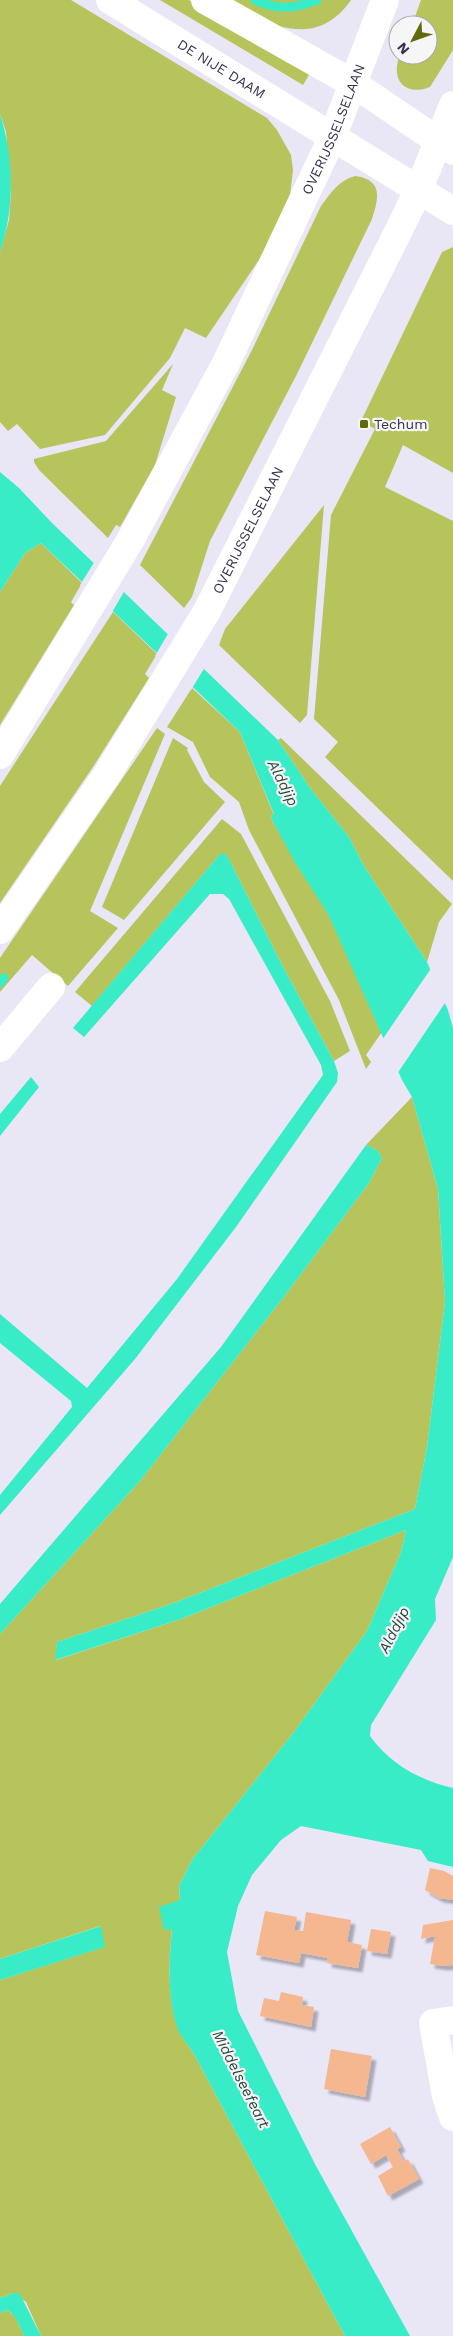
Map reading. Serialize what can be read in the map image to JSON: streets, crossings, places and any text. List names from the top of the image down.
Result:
{
  "streets": {
    "main road": ["DE NIJE DAAM", "OVERIJSSELSELAAN"]
  },
  "crossings": [
    ["DE NIJE DAAM", "OVERIJSSELSELAAN"]
  ],
  "water": ["Alddjip", "Middelseefeart"],
  "places": {
    "transit": ["Techum"]
  },
  "north": "bottom left"
}
